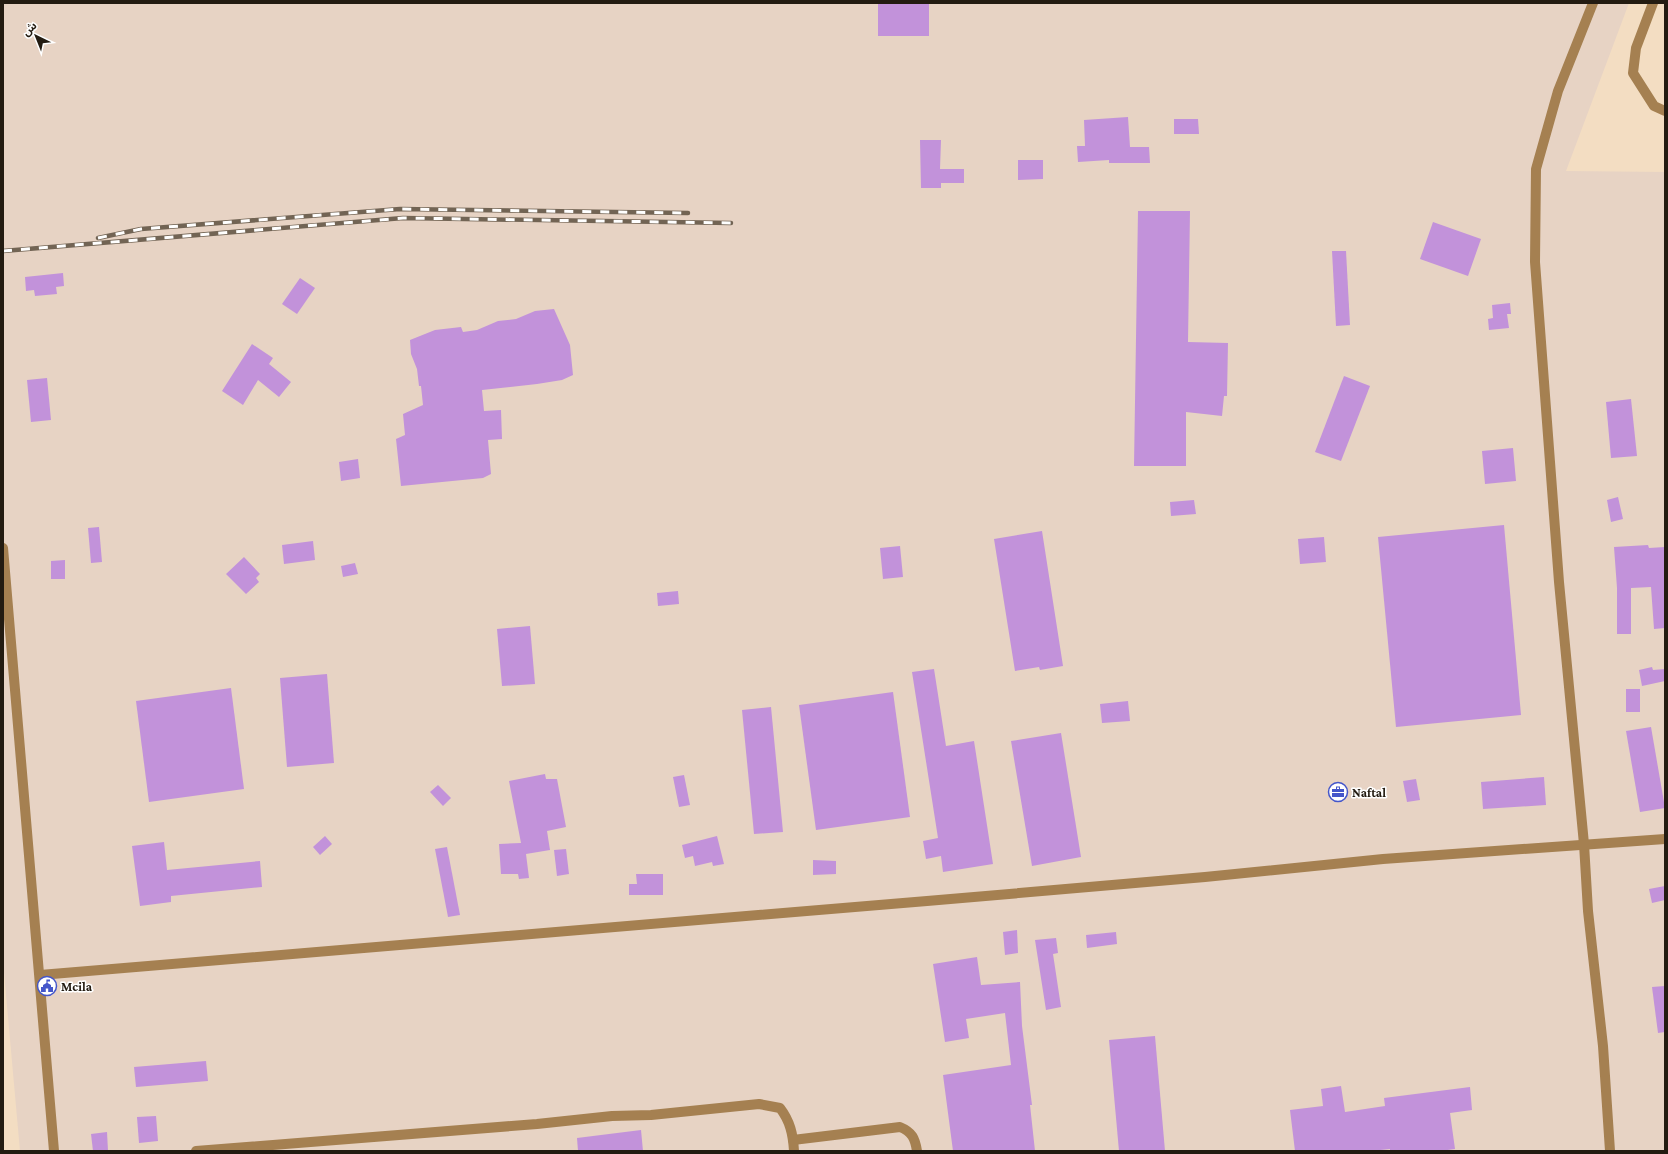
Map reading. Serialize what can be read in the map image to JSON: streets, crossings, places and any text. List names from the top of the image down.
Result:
{
  "places": {
    "office": ["Naftal"],
    "public building": ["Mcila"]
  },
  "north": "top left"
}
